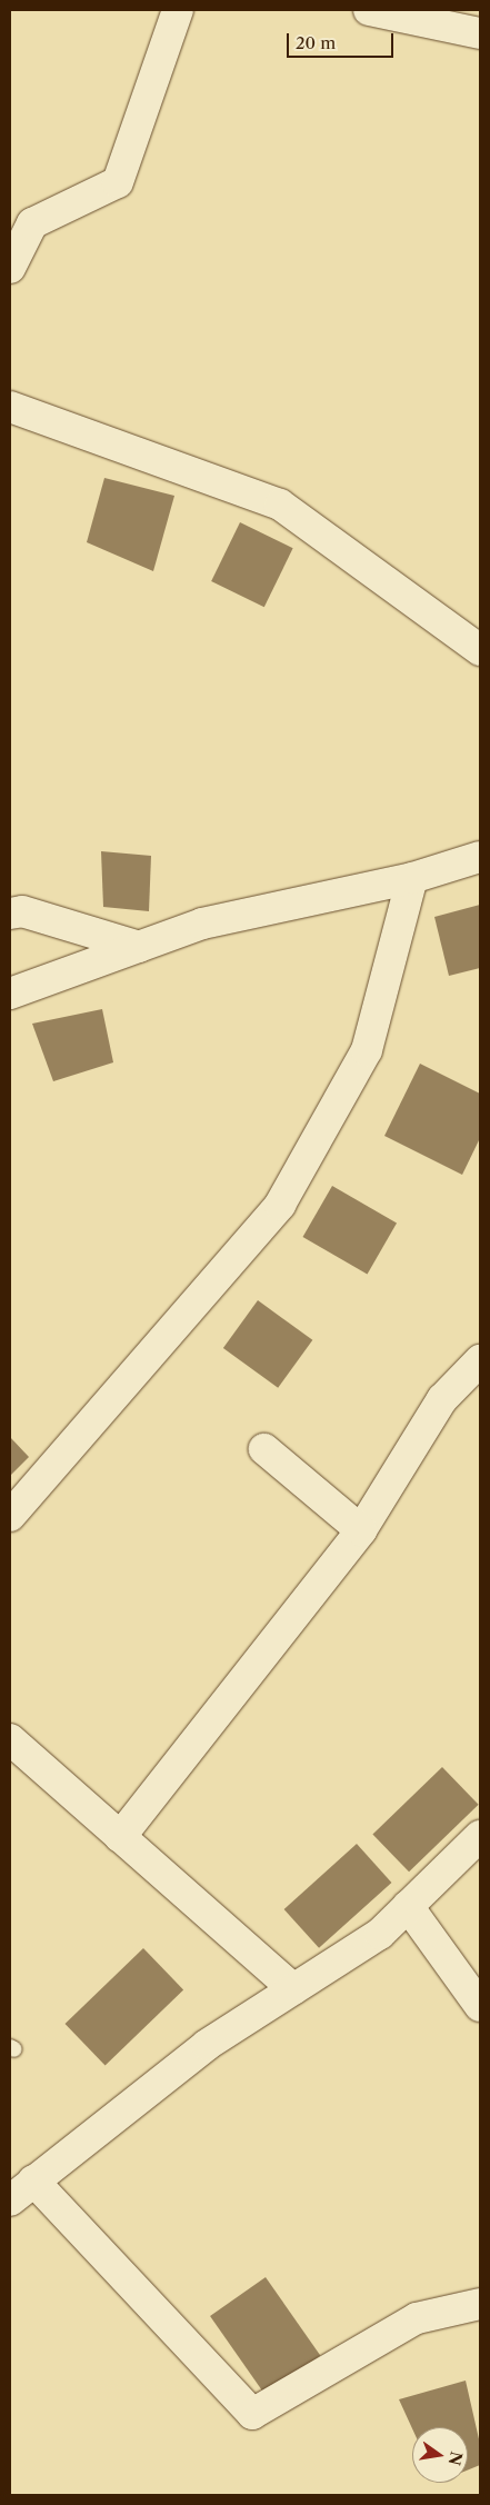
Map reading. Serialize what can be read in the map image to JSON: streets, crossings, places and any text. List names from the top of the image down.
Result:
{
  "scale_bar": "20 m",
  "north": "right"
}
